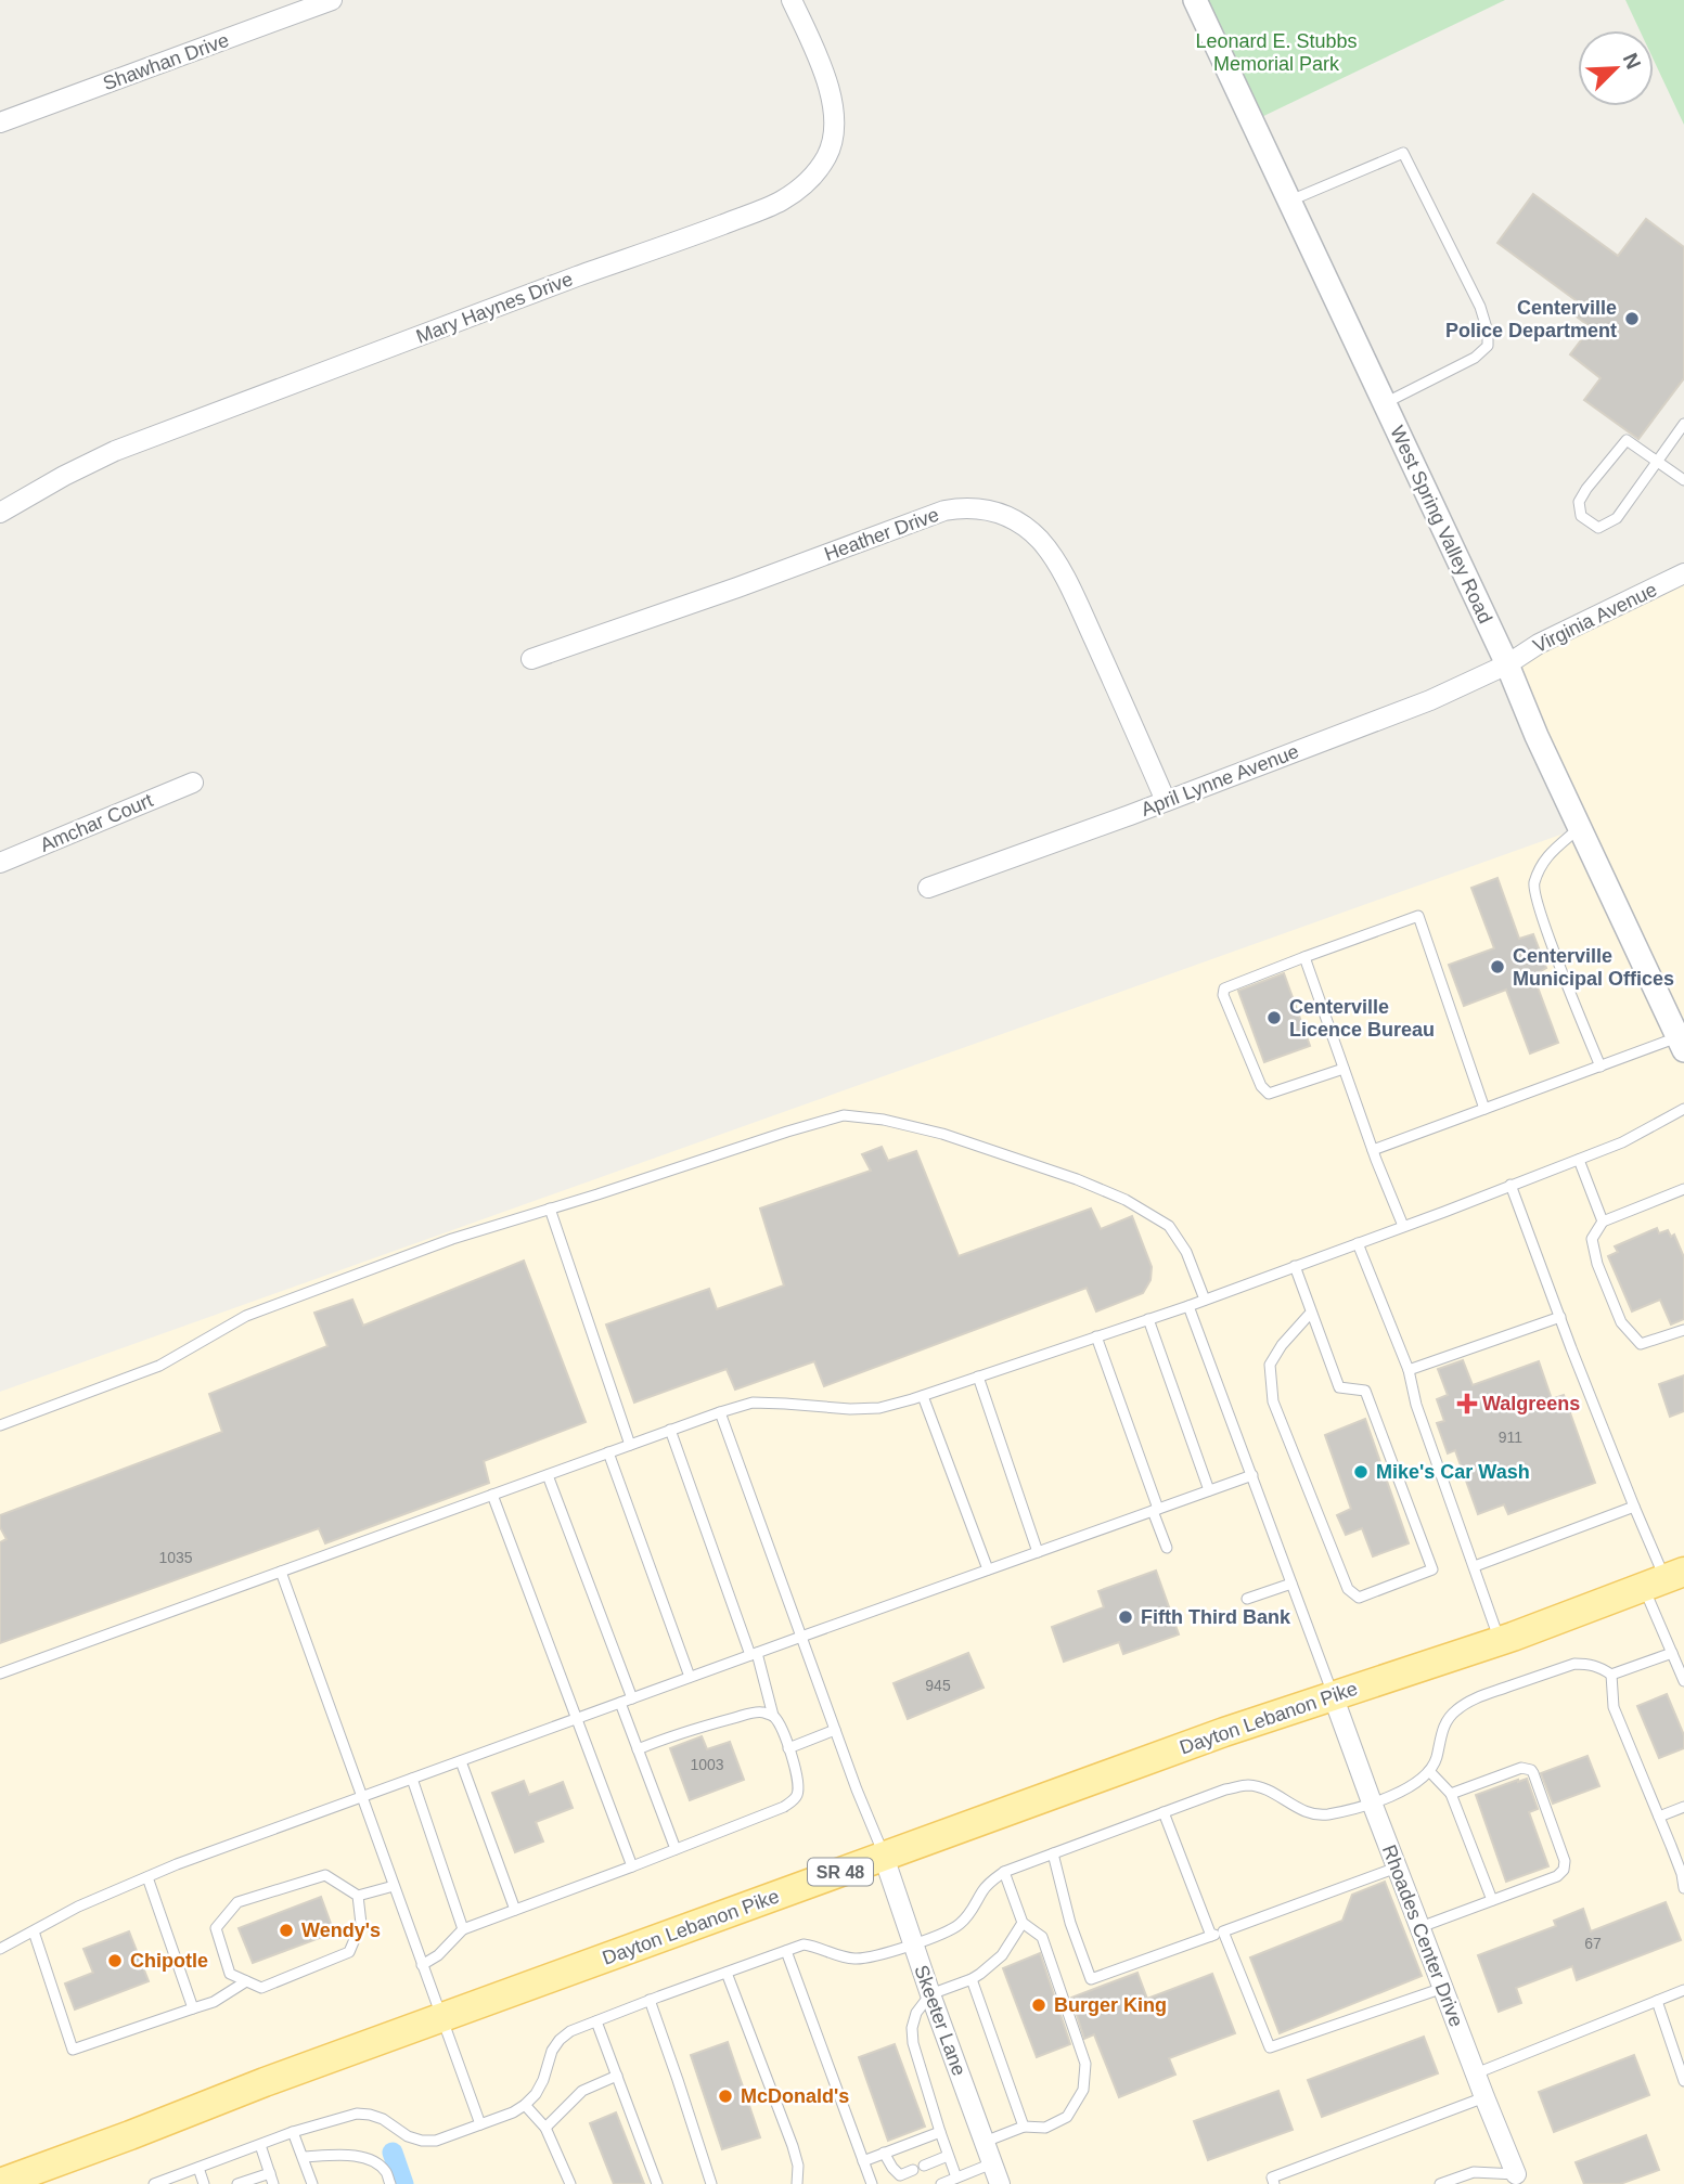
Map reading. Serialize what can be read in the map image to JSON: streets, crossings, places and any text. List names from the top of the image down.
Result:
{
  "streets": {
    "main road": ["Dayton Lebanon Pike", "SR 48"],
    "street": [
      "Shawhan Drive",
      "Mary Haynes Drive",
      "West Spring Valley Road",
      "Heather Drive",
      "Virginia Avenue",
      "April Lynne Avenue",
      "Amchar Court",
      "Rhoades Center Drive",
      "Skeeter Lane"
    ]
  },
  "crossings": [
    ["West Spring Valley Road", "Virginia Avenue"],
    ["West Spring Valley Road", "April Lynne Avenue"],
    ["Heather Drive", "April Lynne Avenue"],
    ["Virginia Avenue", "April Lynne Avenue"],
    ["Dayton Lebanon Pike", "Rhoades Center Drive"],
    ["Dayton Lebanon Pike", "Skeeter Lane"]
  ],
  "parks": ["Leonard E. Stubbs Memorial Park"],
  "places": {
    "other": [
      "Centerville Police Department",
      "Centerville Municipal Offices",
      "Centerville Licence Bureau",
      "Mike's Car Wash",
      "Fifth Third Bank",
      "Wendy's",
      "Chipotle",
      "Burger King",
      "McDonald's"
    ],
    "health": ["Walgreens"]
  },
  "house_numbers": [
    "911",
    "1035",
    "945",
    "1003",
    "67"
  ],
  "north": "top right"
}
